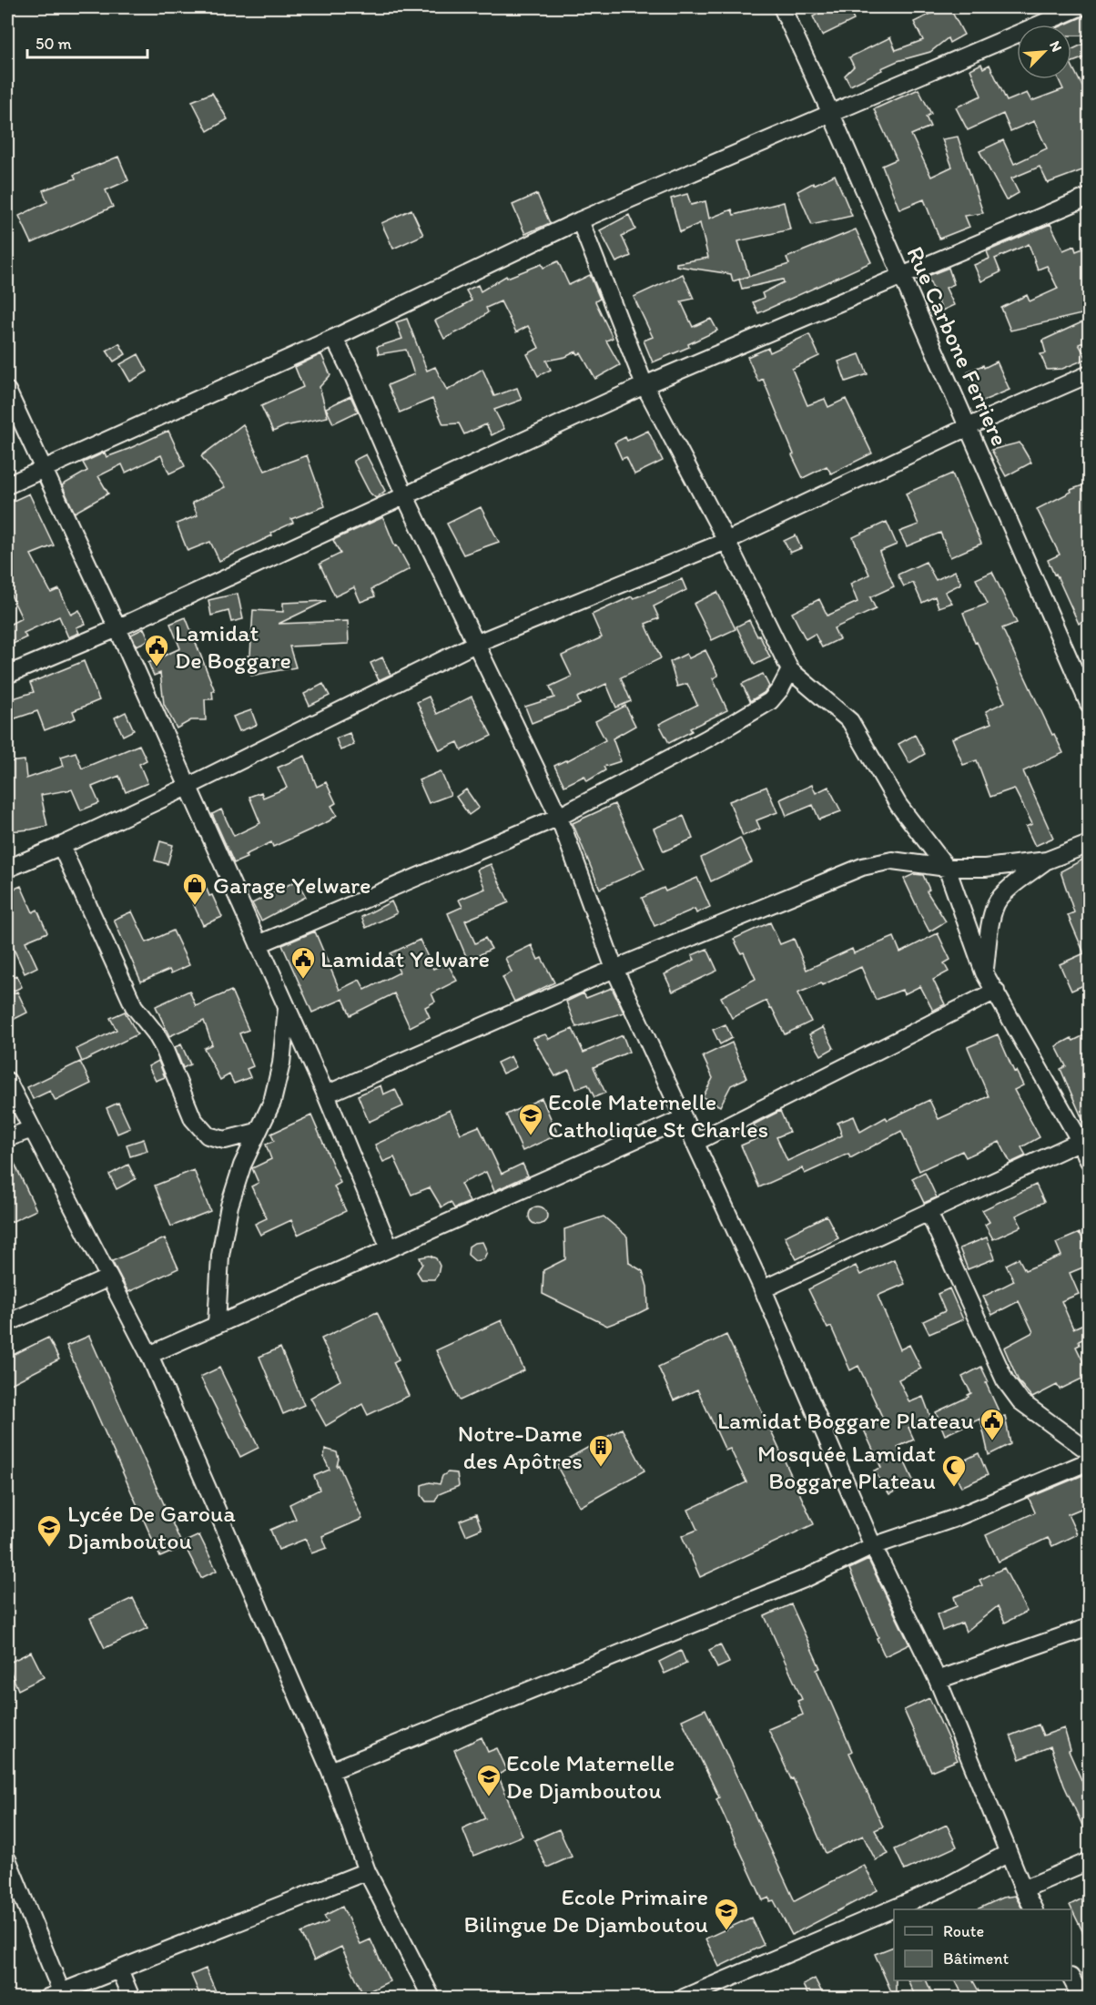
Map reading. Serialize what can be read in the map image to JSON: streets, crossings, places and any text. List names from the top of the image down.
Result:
{
  "streets": {
    "street": ["Rue Carbone Ferriere"]
  },
  "places": {
    "public building": ["Lamidat De Boggare", "Lamidat Yelware", "Lamidat Boggare Plateau"],
    "shop": ["Garage Yelware"],
    "school or university": [
      "Ecole Maternelle Catholique St Charles",
      "Lycée De Garoua Djamboutou",
      "Ecole Maternelle De Djamboutou",
      "Ecole Primaire Bilingue De Djamboutou"
    ],
    "building": ["Notre-Dame des Apôtres"],
    "mosque": ["Mosquée Lamidat Boggare Plateau"]
  },
  "legend": ["Route", "Bâtiment"],
  "scale_bar": "50 m",
  "north": "top right"
}
